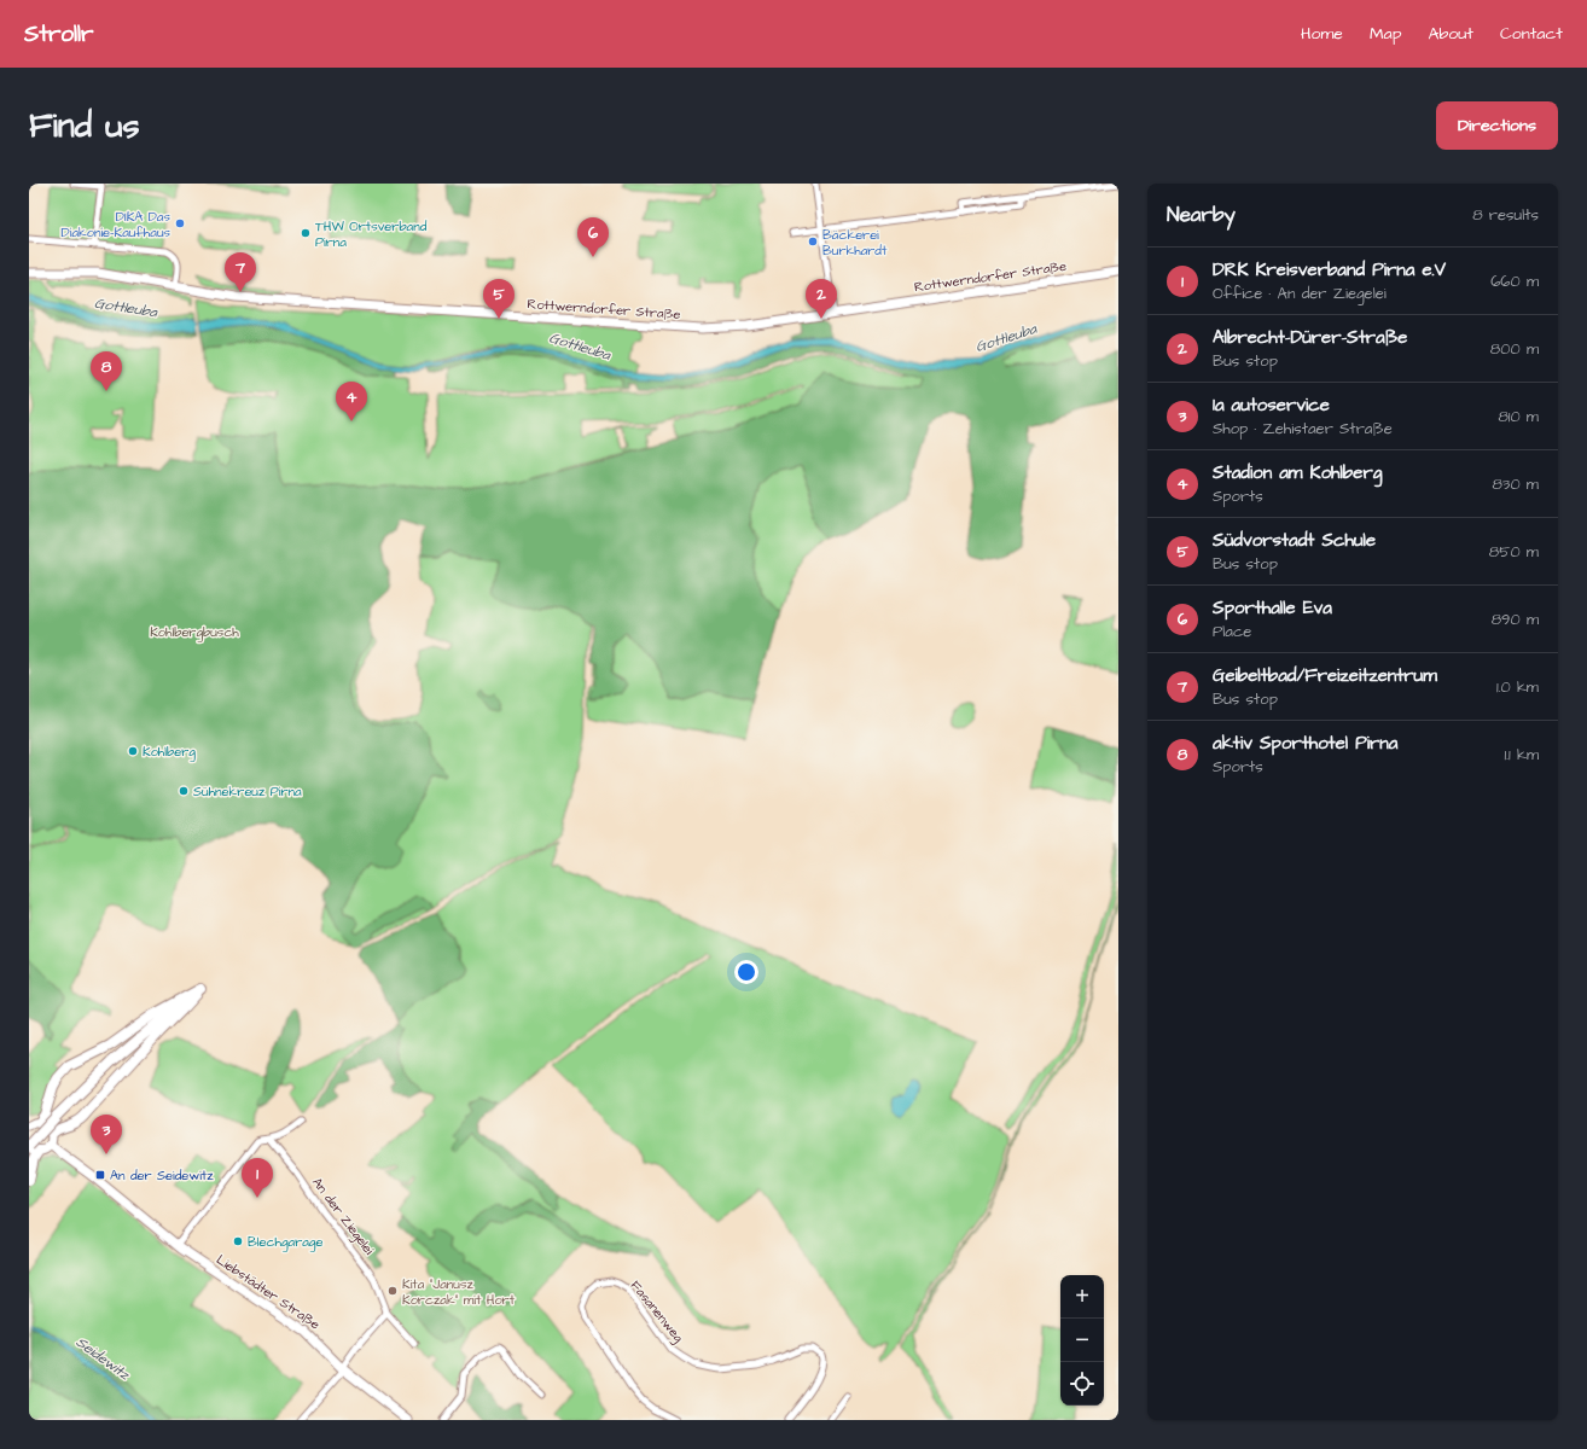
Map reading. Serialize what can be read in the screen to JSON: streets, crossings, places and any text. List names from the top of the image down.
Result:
{
  "streets": {
    "main road": ["Rottwerndorfer Straße", "Liebstädter Straße"],
    "street": ["An der Ziegelei", "Fasanenweg"]
  },
  "water": ["Gottleuba", "Seidewitz"],
  "parks": ["Kohlbergbusch"],
  "places": {
    "other": [
      "DIKA Das Diakonie-Kaufhaus",
      "THW Ortsverband Pirna",
      "Bäckerei Burkhardt",
      "Kohlberg",
      "Sühnekreuz Pirna",
      "Blechgarage",
      "Kita \"Janusz Korczak\" mit Hort"
    ],
    "transit": ["An der Seidewitz"]
  },
  "page": {
    "header": "Strollr",
    "nav": [
      "Home",
      "Map",
      "About",
      "Contact"
    ],
    "buttons": "Directions",
    "title": "Find us",
    "heading": ["Nearby", "8 results"],
    "pins": [
      "6",
      "7",
      "2",
      "5",
      "8",
      "4",
      "3",
      "1"
    ],
    "list": [
      {
        "mark": "1",
        "name": "DRK Kreisverband Pirna e.V",
        "note": "Office · An der Ziegelei",
        "value": "660 m"
      },
      {
        "mark": "2",
        "name": "Albrecht-Dürer-Straße",
        "note": "Bus stop",
        "value": "800 m"
      },
      {
        "mark": "3",
        "name": "1a autoservice",
        "note": "Shop · Zehistaer Straße",
        "value": "810 m"
      },
      {
        "mark": "4",
        "name": "Stadion am Kohlberg",
        "note": "Sports",
        "value": "830 m"
      },
      {
        "mark": "5",
        "name": "Südvorstadt Schule",
        "note": "Bus stop",
        "value": "850 m"
      },
      {
        "mark": "6",
        "name": "Sporthalle Eva",
        "note": "Place",
        "value": "890 m"
      },
      {
        "mark": "7",
        "name": "Geibeltbad/Freizeitzentrum",
        "note": "Bus stop",
        "value": "1.0 km"
      },
      {
        "mark": "8",
        "name": "aktiv Sporthotel Pirna",
        "note": "Sports",
        "value": "1.1 km"
      }
    ],
    "map_buttons": ["+", "−"]
  }
}
